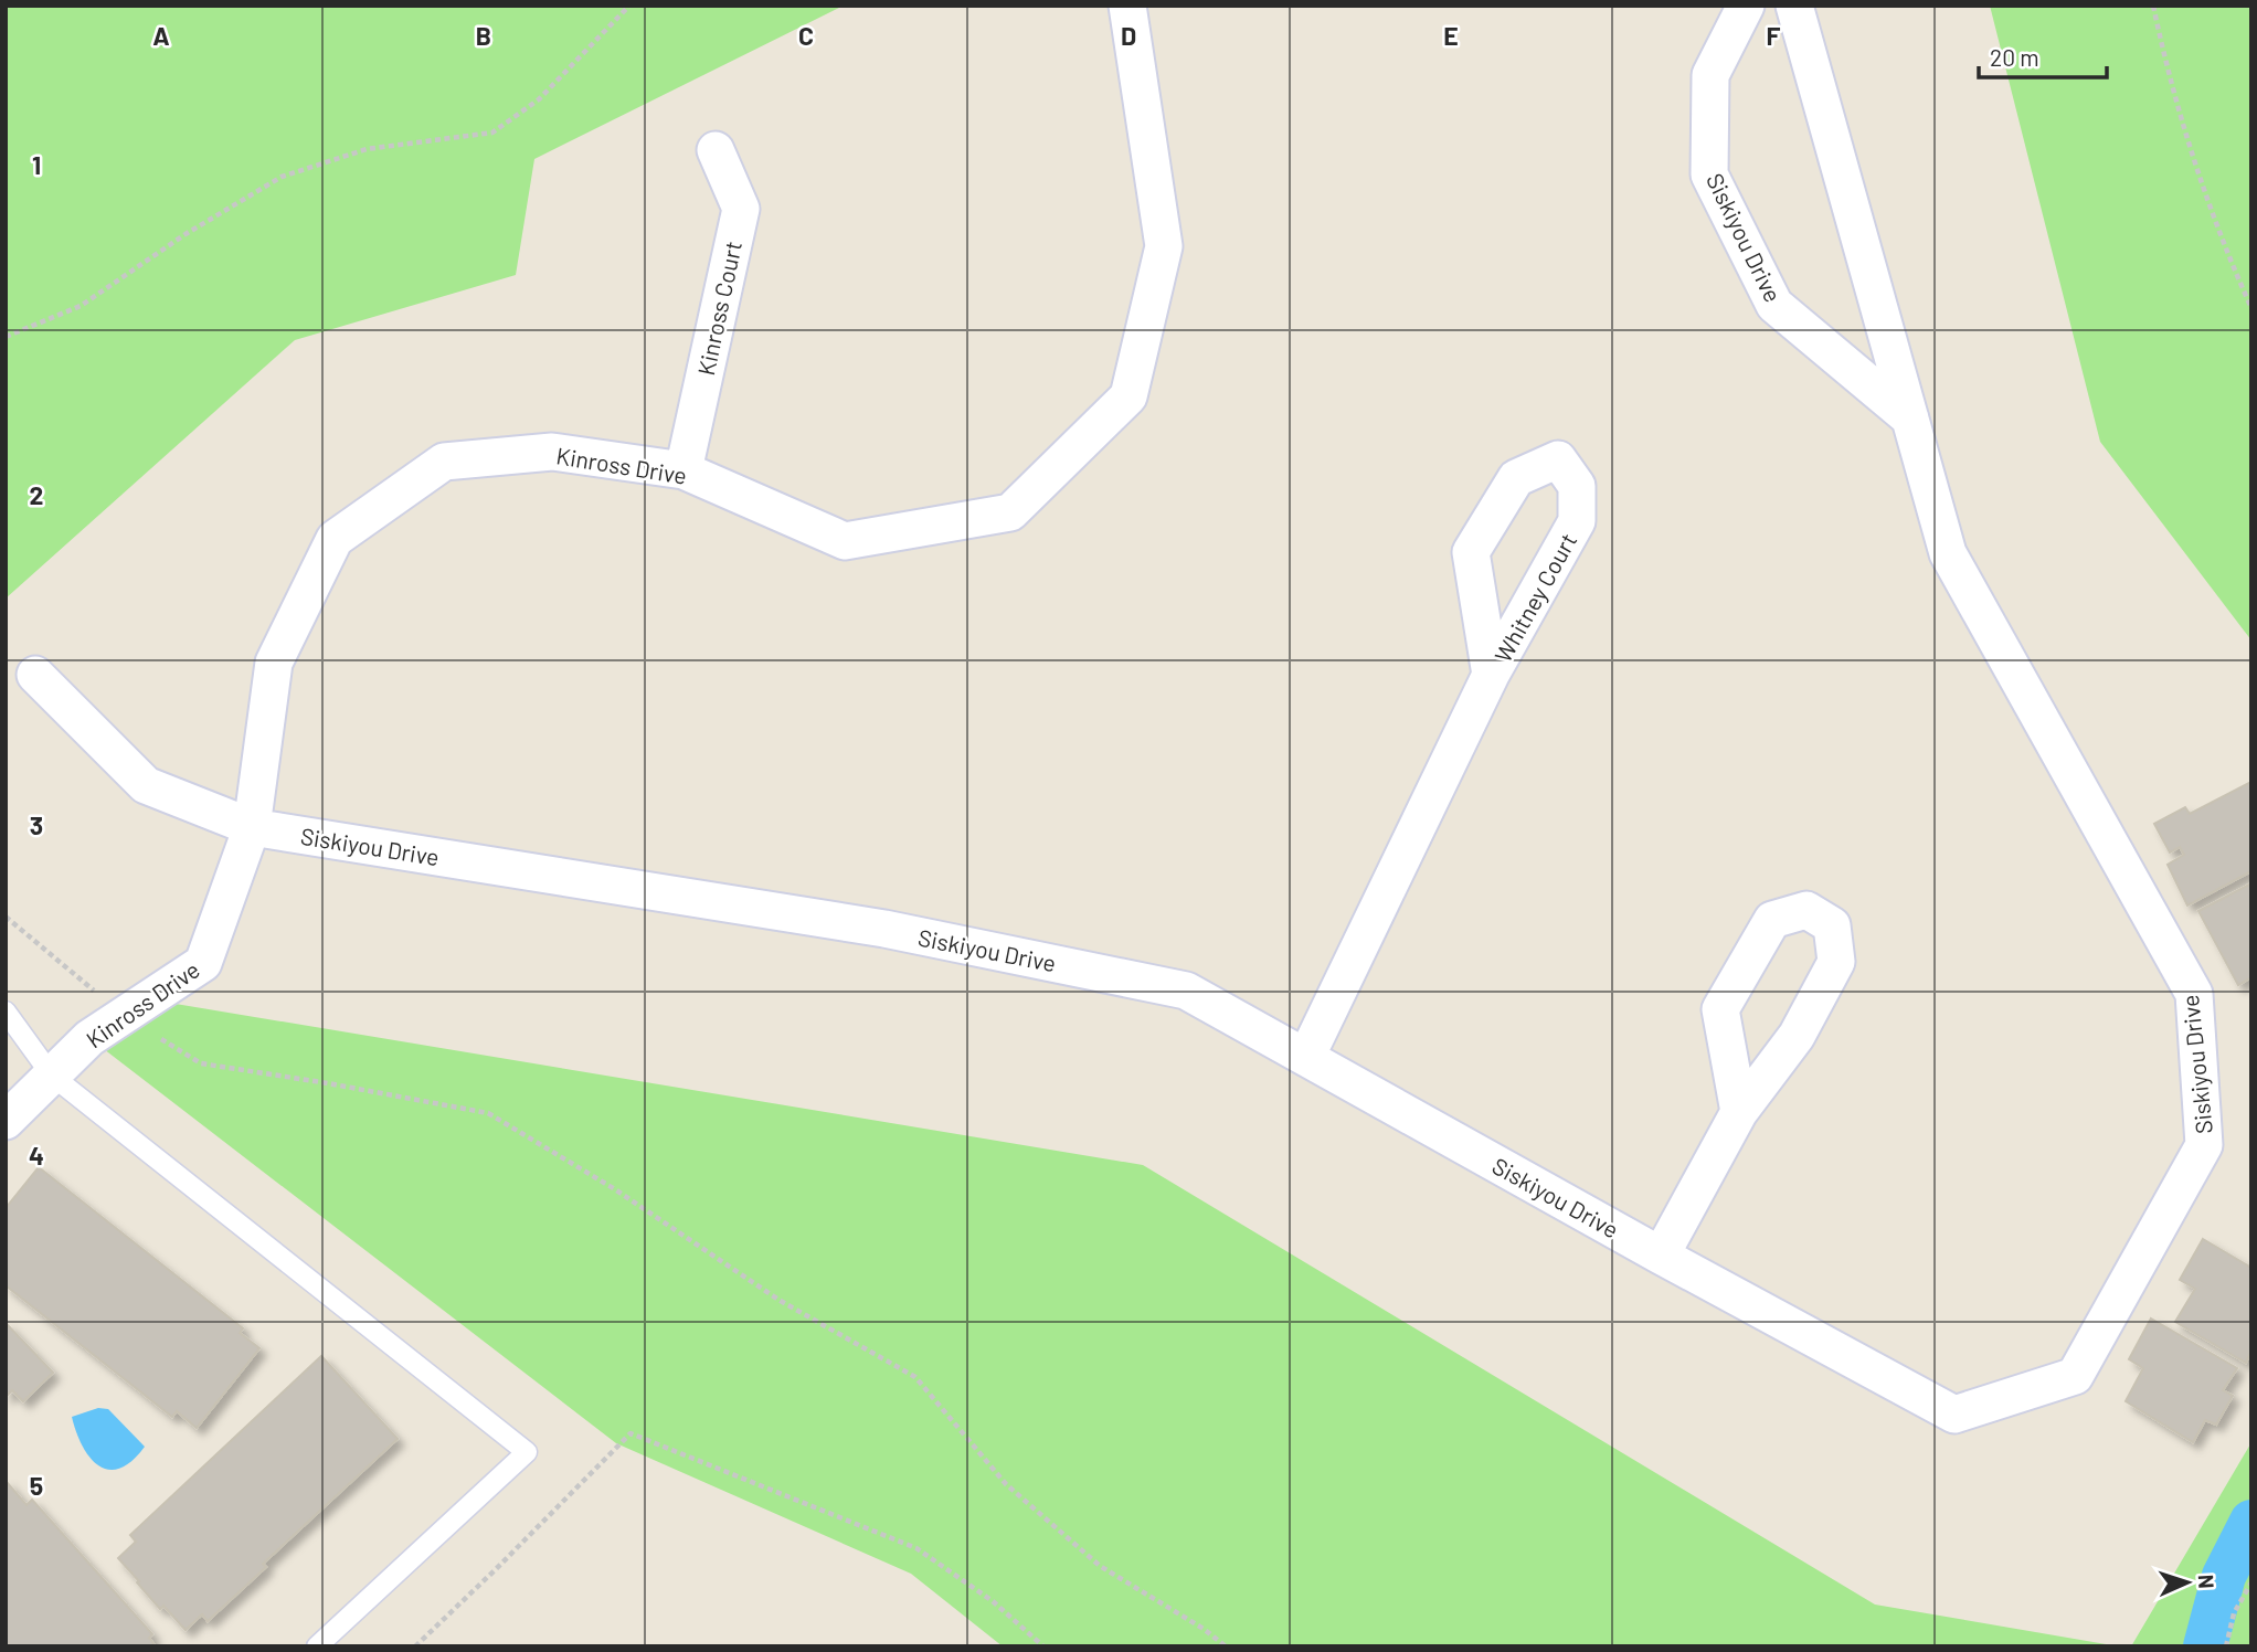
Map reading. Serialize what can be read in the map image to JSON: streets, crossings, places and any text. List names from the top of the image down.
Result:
{
  "streets": {
    "street": [
      "Siskiyou Drive",
      "Kinross Court",
      "Kinross Drive",
      "Whitney Court"
    ]
  },
  "crossings": [
    ["Siskiyou Drive", "Kinross Drive"],
    ["Siskiyou Drive", "Whitney Court"],
    ["Kinross Court", "Kinross Drive"]
  ],
  "scale_bar": "20 m",
  "north": "right",
  "grid": {
    "columns": [
      "A",
      "B",
      "C",
      "D",
      "E",
      "F"
    ],
    "rows": [
      "1",
      "2",
      "3",
      "4",
      "5"
    ]
  }
}
